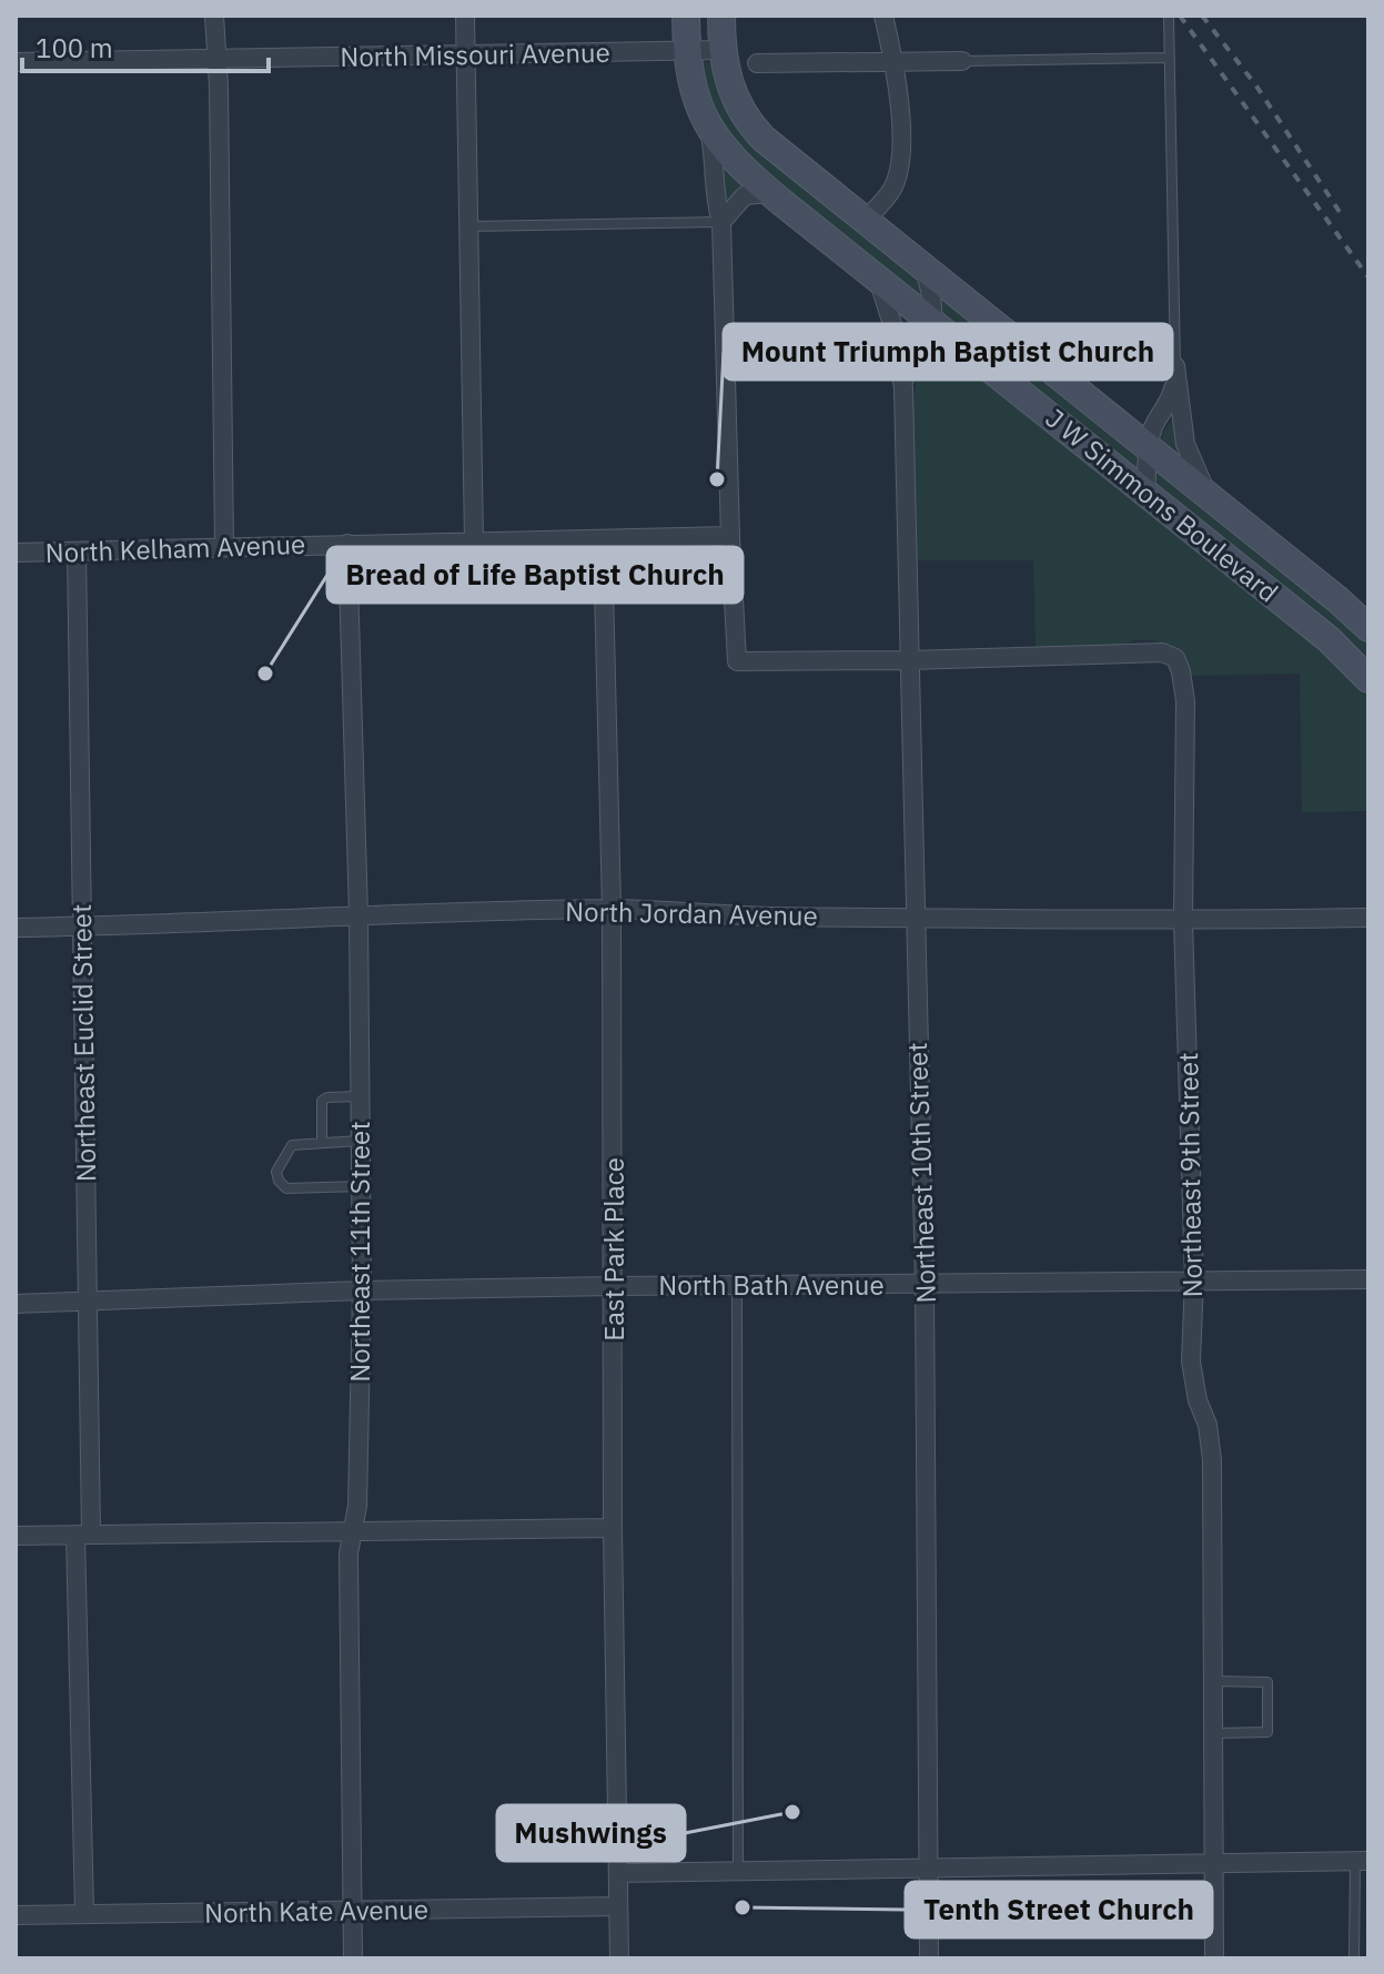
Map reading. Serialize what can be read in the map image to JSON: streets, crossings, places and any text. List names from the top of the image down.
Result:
{
  "streets": {
    "main road": ["J W Simmons Boulevard"],
    "street": [
      "North Missouri Avenue",
      "North Kelham Avenue",
      "North Jordan Avenue",
      "Northeast Euclid Street",
      "Northeast 10th Street",
      "Northeast 9th Street",
      "East Park Place",
      "Northeast 11th Street",
      "North Bath Avenue",
      "North Kate Avenue"
    ]
  },
  "crossings": [
    ["North Missouri Avenue", "J W Simmons Boulevard"],
    ["J W Simmons Boulevard", "Northeast 10th Street"],
    ["North Kelham Avenue", "Northeast Euclid Street"],
    ["North Kelham Avenue", "East Park Place"],
    ["North Kelham Avenue", "Northeast 11th Street"],
    ["North Jordan Avenue", "Northeast Euclid Street"],
    ["North Jordan Avenue", "Northeast 10th Street"],
    ["North Jordan Avenue", "Northeast 9th Street"],
    ["North Jordan Avenue", "East Park Place"],
    ["North Jordan Avenue", "Northeast 11th Street"],
    ["Northeast Euclid Street", "North Bath Avenue"],
    ["Northeast Euclid Street", "North Kate Avenue"],
    ["Northeast 10th Street", "Northeast 9th Street"],
    ["Northeast 10th Street", "North Bath Avenue"],
    ["Northeast 9th Street", "North Bath Avenue"],
    ["East Park Place", "North Bath Avenue"],
    ["East Park Place", "North Kate Avenue"],
    ["Northeast 11th Street", "North Bath Avenue"],
    ["Northeast 11th Street", "North Kate Avenue"]
  ],
  "places": [
    "Mount Triumph Baptist Church",
    "Bread of Life Baptist Church",
    "Mushwings",
    "Tenth Street Church"
  ],
  "scale_bar": "100 m"
}
